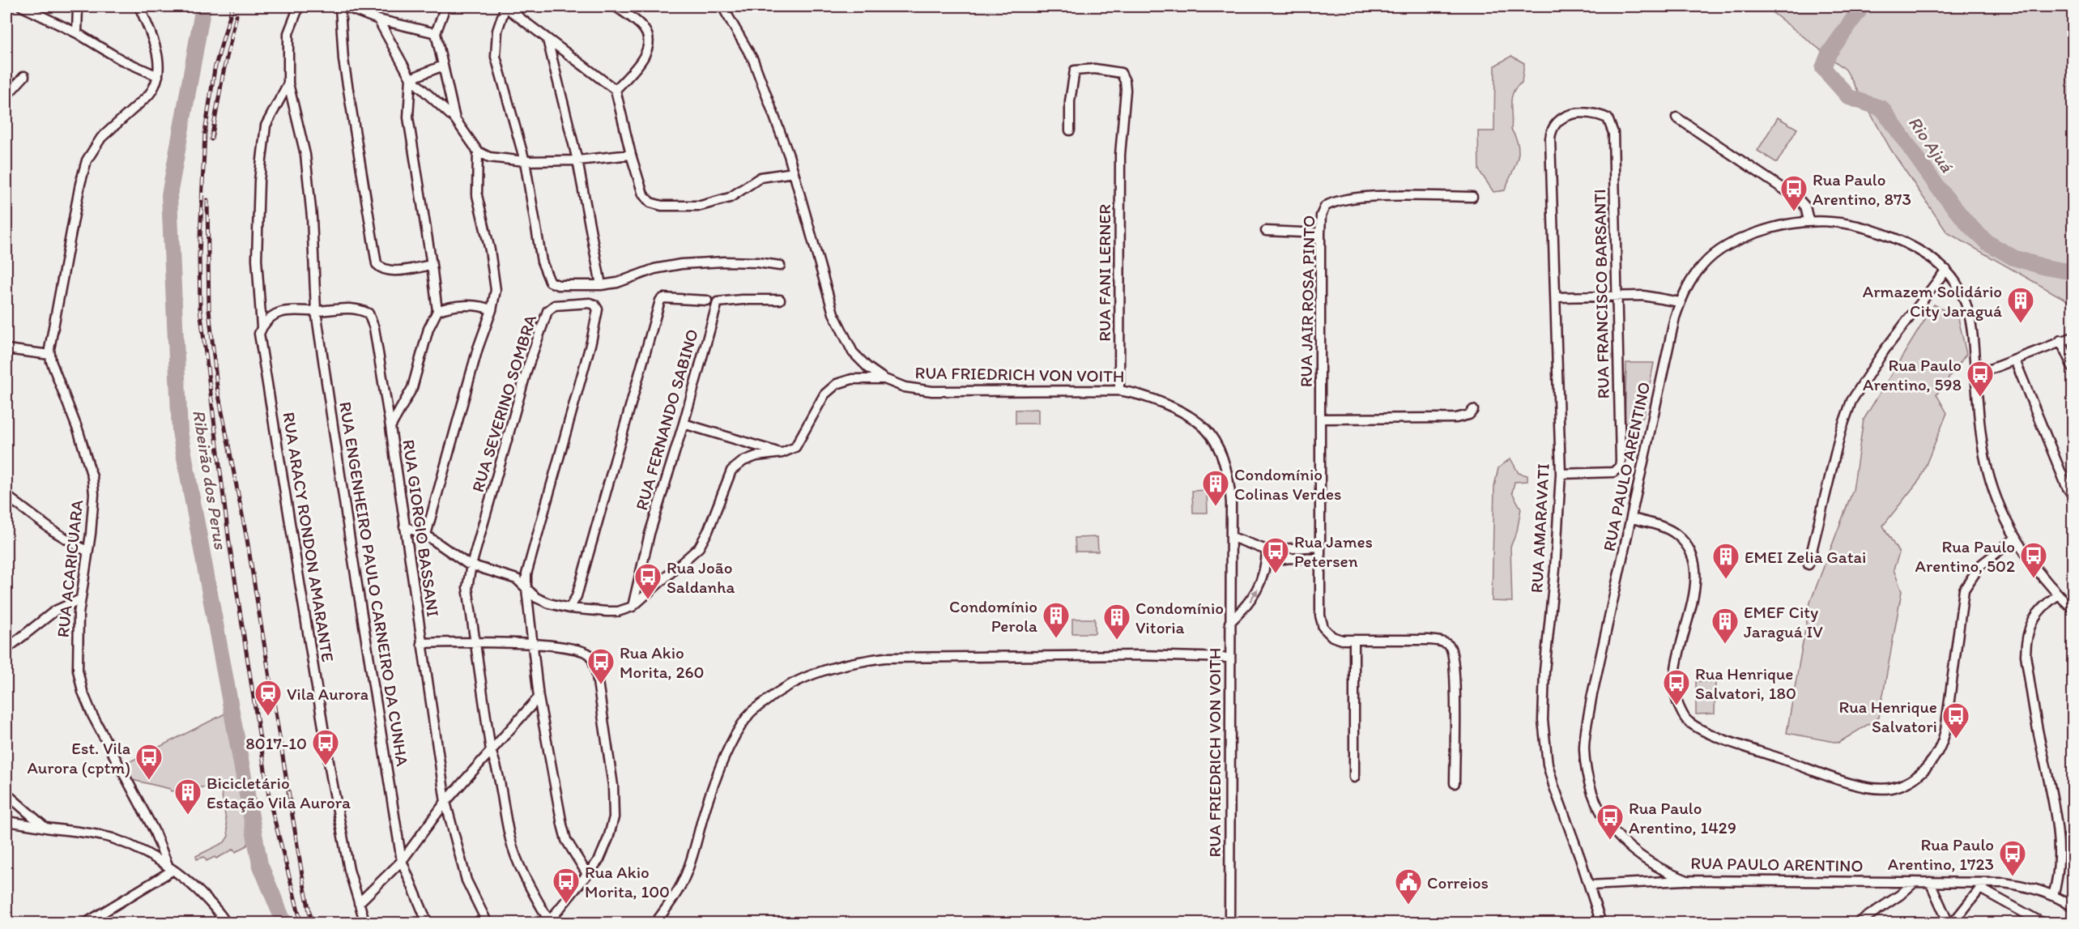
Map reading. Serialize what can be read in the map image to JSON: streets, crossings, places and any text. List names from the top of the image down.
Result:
{
  "streets": {
    "street": [
      "RUA FANI LERNER",
      "RUA FRANCISCO BARSANTI",
      "RUA JAIR ROSA PINTO",
      "RUA FRIEDRICH VON VOITH",
      "RUA SEVERINO SOMBRA",
      "RUA FERNANDO SABINO",
      "RUA PAULO ARENTINO",
      "RUA GIORGIO BASSANI",
      "RUA AMARAVATI",
      "RUA ARACY RONDON AMARANTE",
      "RUA ACARICUARA",
      "RUA ENGENHEIRO PAULO CARNEIRO DA CUNHA"
    ]
  },
  "crossings": [
    ["RUA FANI LERNER", "RUA FRIEDRICH VON VOITH"],
    ["RUA FRANCISCO BARSANTI", "RUA AMARAVATI"],
    ["RUA GIORGIO BASSANI", "RUA ENGENHEIRO PAULO CARNEIRO DA CUNHA"],
    ["RUA ARACY RONDON AMARANTE", "RUA ENGENHEIRO PAULO CARNEIRO DA CUNHA"]
  ],
  "water": ["Rio Ajuá", "Ribeirão dos Perus"],
  "places": {
    "bus stop": [
      "Rua Paulo Arentino, 873",
      "Rua Paulo Arentino, 598",
      "Rua James Petersen",
      "Rua Paulo Arentino, 502",
      "Rua João Saldanha",
      "Rua Akio Morita, 260",
      "Rua Henrique Salvatori, 180",
      "Rua Henrique Salvatori",
      "8017-10",
      "Est. Vila Aurora (cptm)",
      "Rua Paulo Arentino, 1429",
      "Rua Paulo Arentino, 1723",
      "Rua Akio Morita, 100"
    ],
    "building": [
      "Armazem Solidário City Jaraguá",
      "Condomínio Colinas Verdes",
      "EMEI Zelia Gatai",
      "Condomínio Perola",
      "Condomínio Vitoria",
      "EMEF City Jaraguá IV",
      "Bicicletário Estação Vila Aurora"
    ],
    "station": ["Vila Aurora"],
    "public building": ["Correios"]
  }
}
